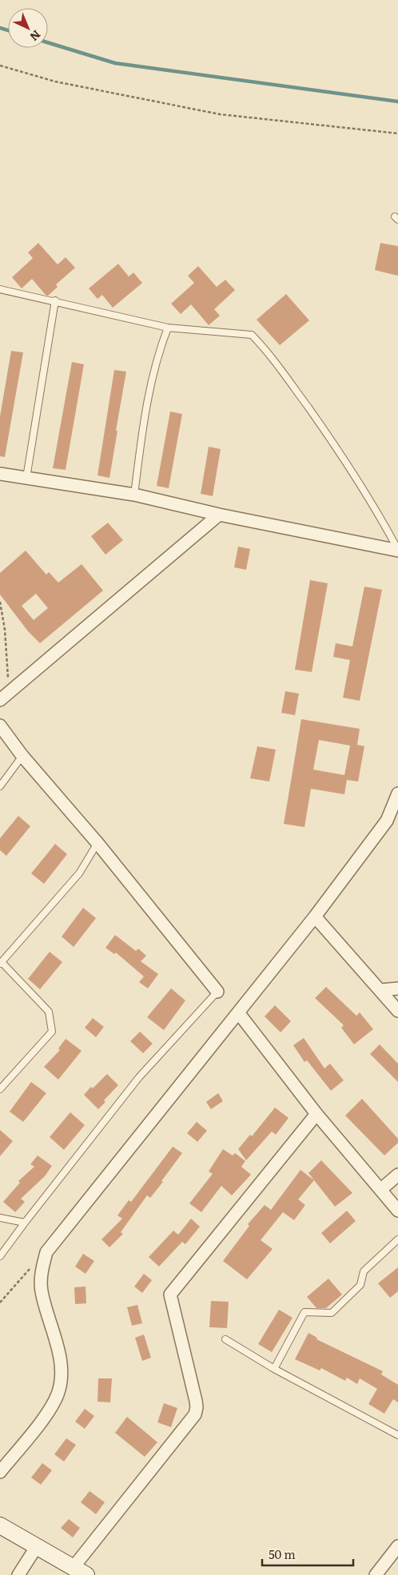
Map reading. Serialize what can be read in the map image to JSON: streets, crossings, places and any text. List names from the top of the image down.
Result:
{
  "scale_bar": "50 m",
  "north": "bottom right"
}
